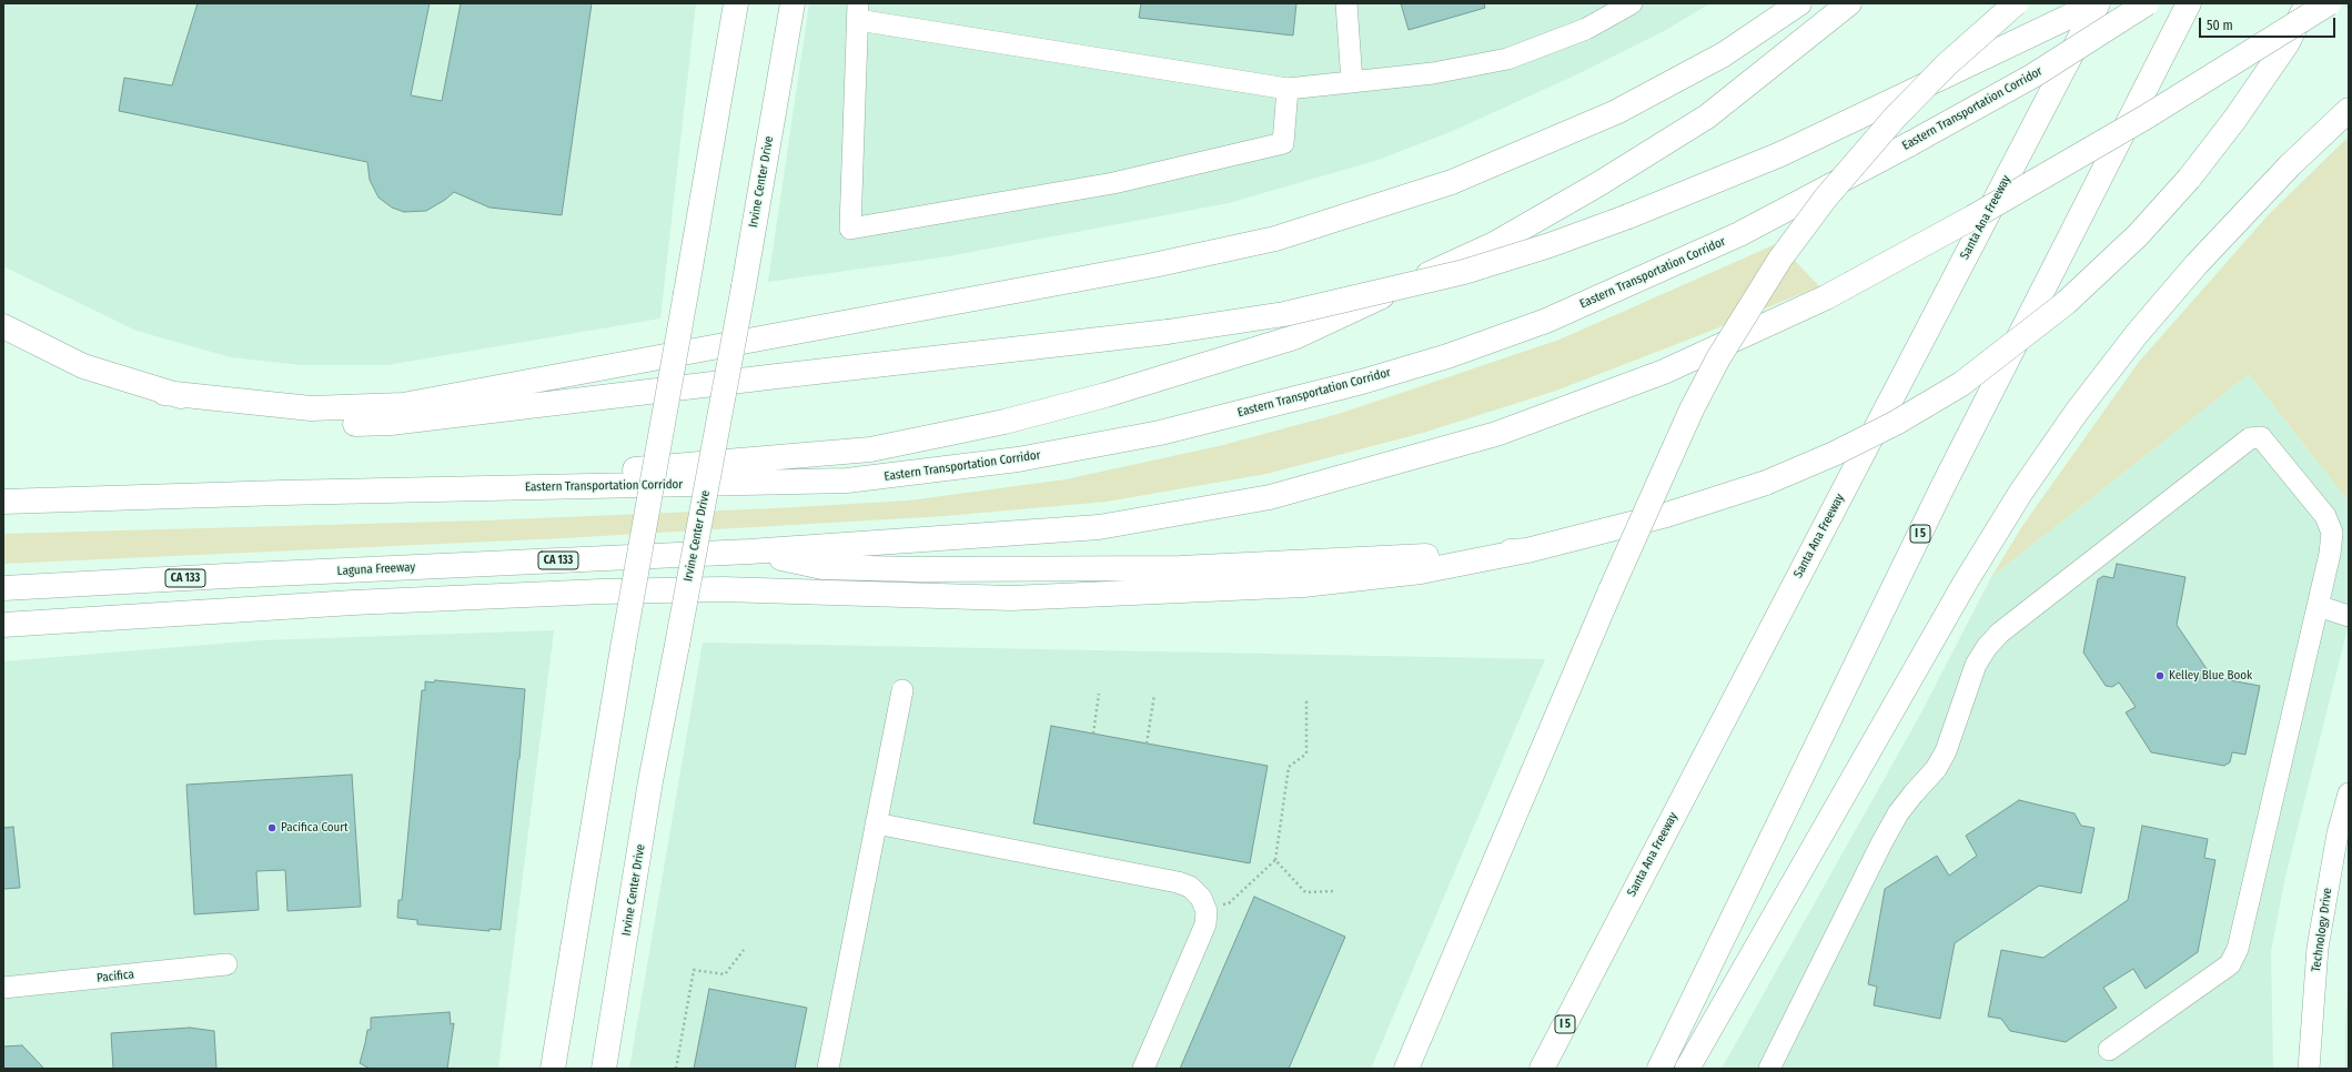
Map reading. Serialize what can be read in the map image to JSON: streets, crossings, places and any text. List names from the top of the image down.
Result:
{
  "streets": {
    "main road": [
      "Eastern Transportation Corridor",
      "Irvine Center Drive",
      "Santa Ana Freeway",
      "I 5",
      "CA 133",
      "Laguna Freeway"
    ],
    "street": ["Technology Drive", "Pacifica"]
  },
  "places": ["Kelley Blue Book", "Pacifica Court"],
  "scale_bar": "50 m"
}
